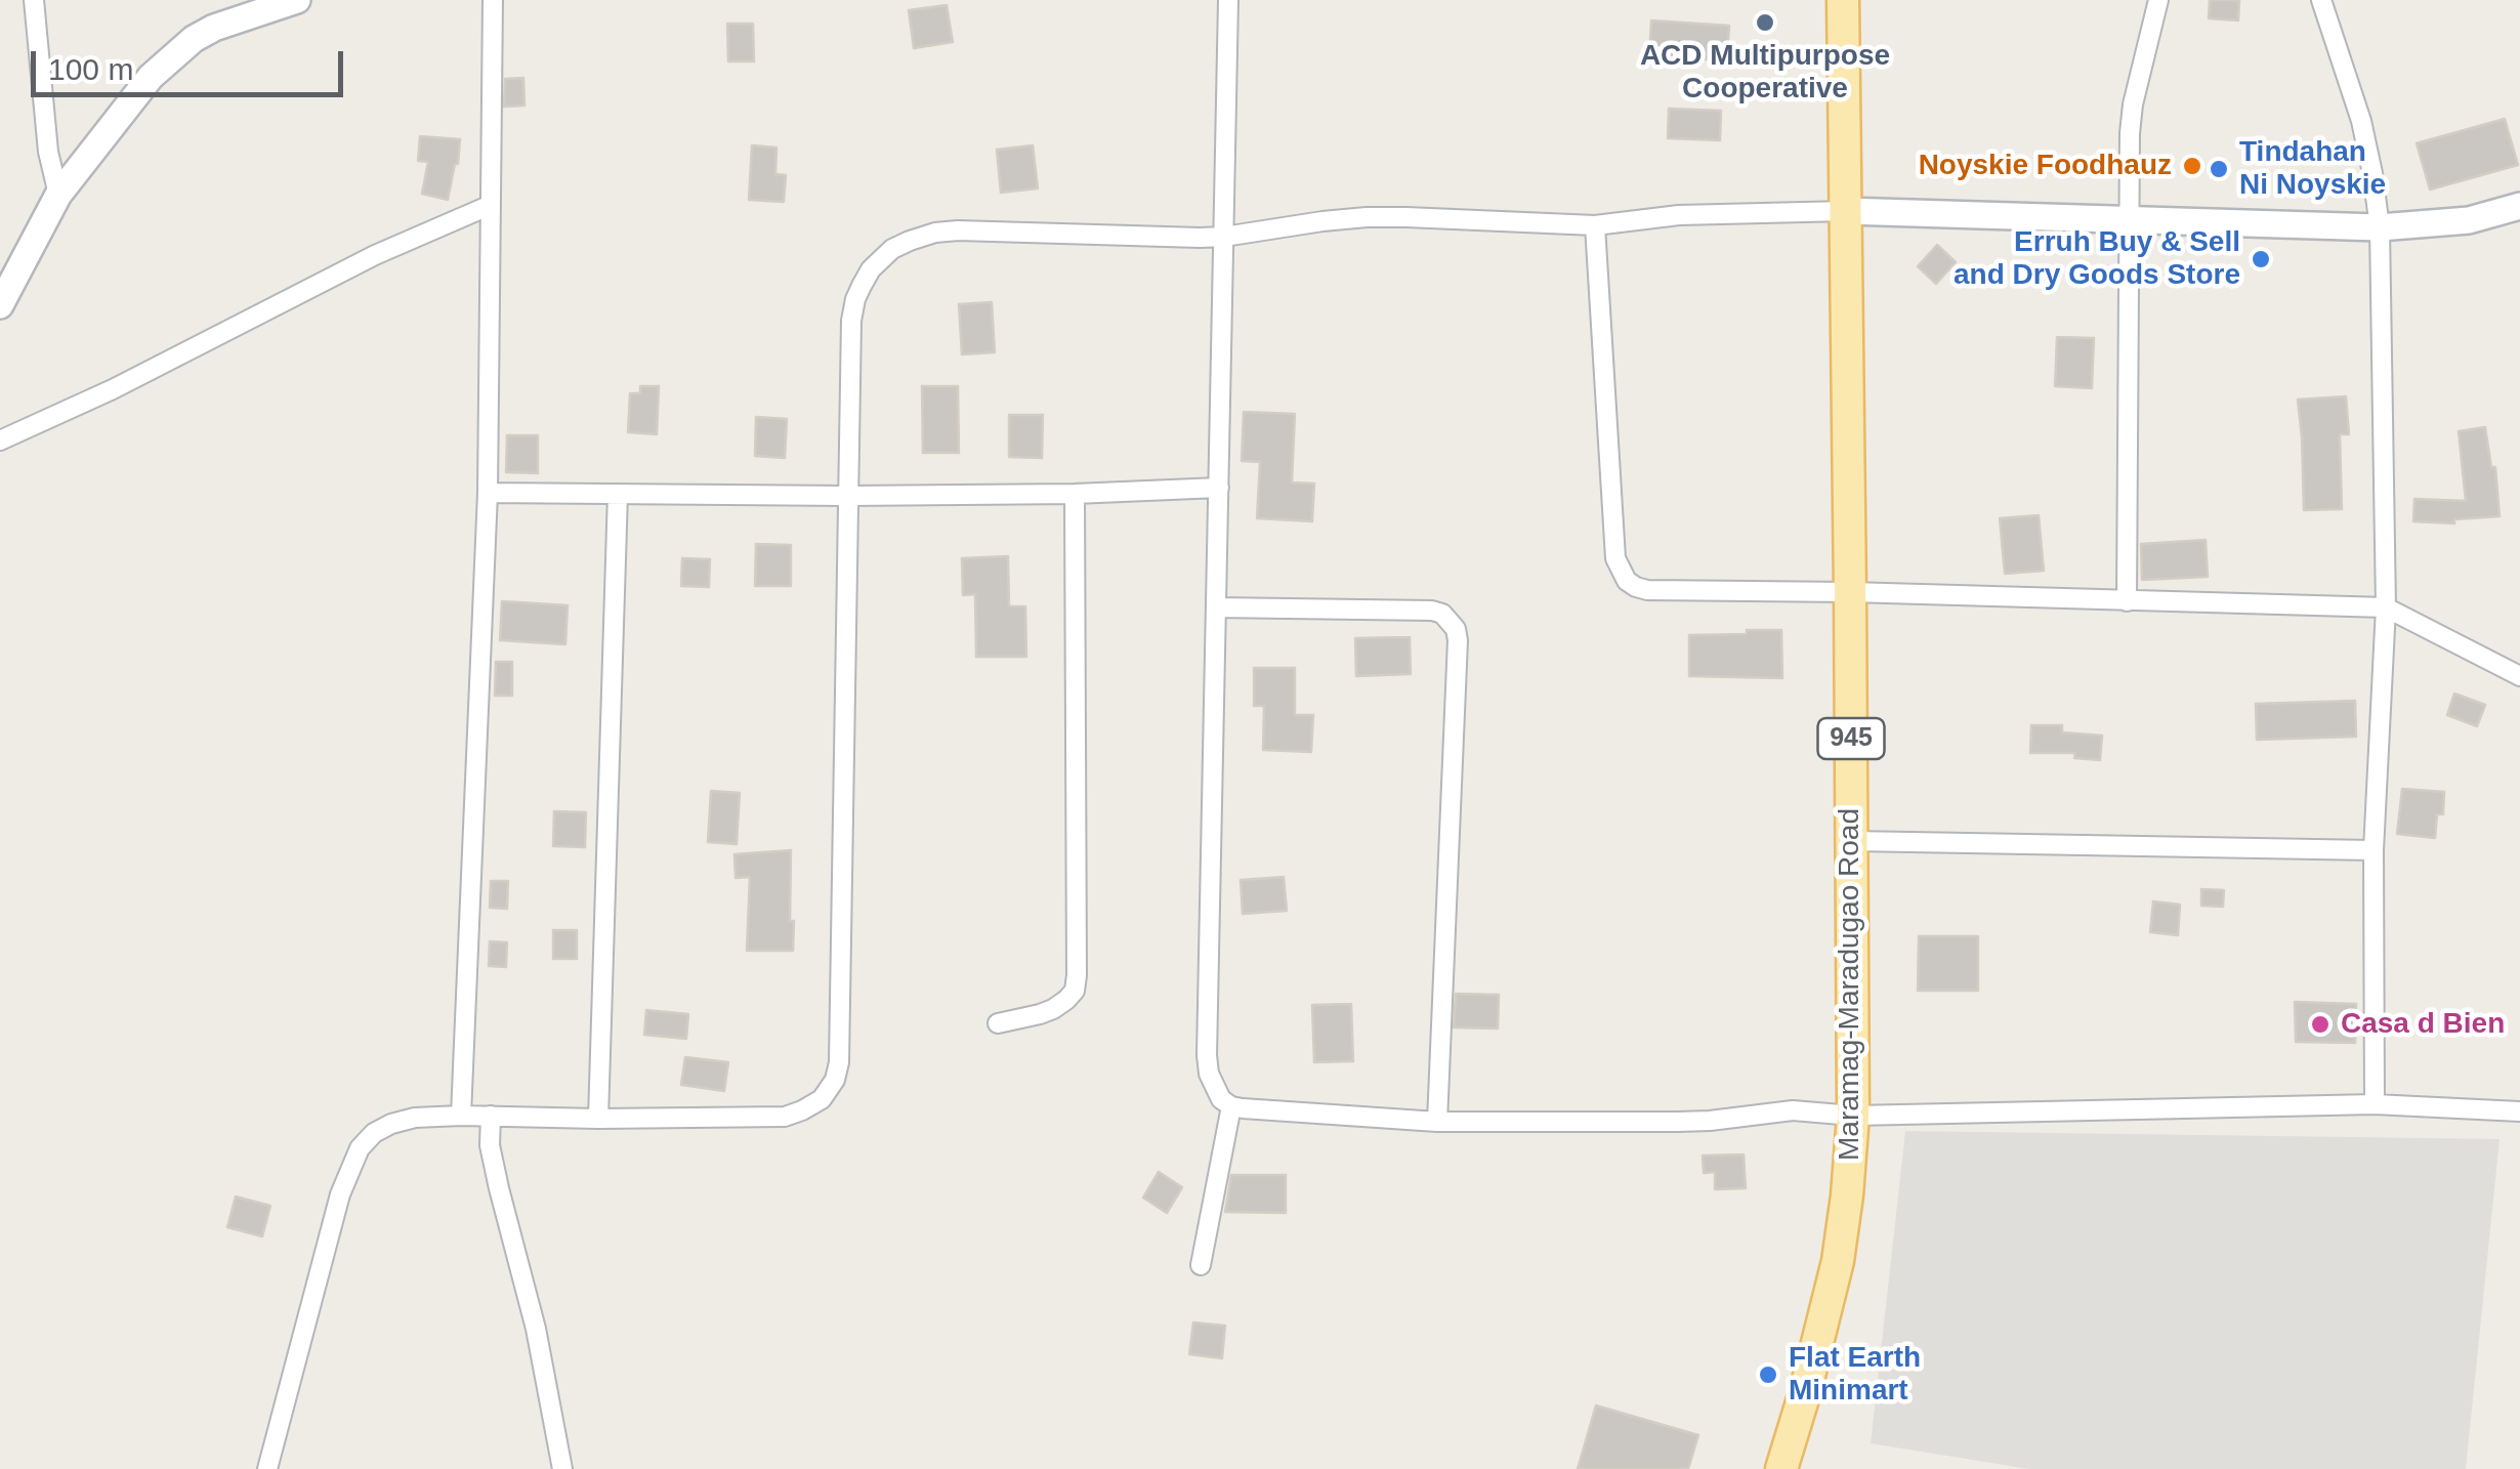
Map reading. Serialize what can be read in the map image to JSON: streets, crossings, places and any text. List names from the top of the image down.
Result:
{
  "streets": {
    "main road": ["945", "Maramag-Maradugao Road"]
  },
  "places": [
    "ACD Multipurpose Cooperative",
    "Noyskie Foodhauz",
    "Tindahan Ni Noyskie",
    "Erruh Buy & Sell and Dry Goods Store",
    "Casa d Bien",
    "Flat Earth Minimart"
  ],
  "scale_bar": "100 m"
}
